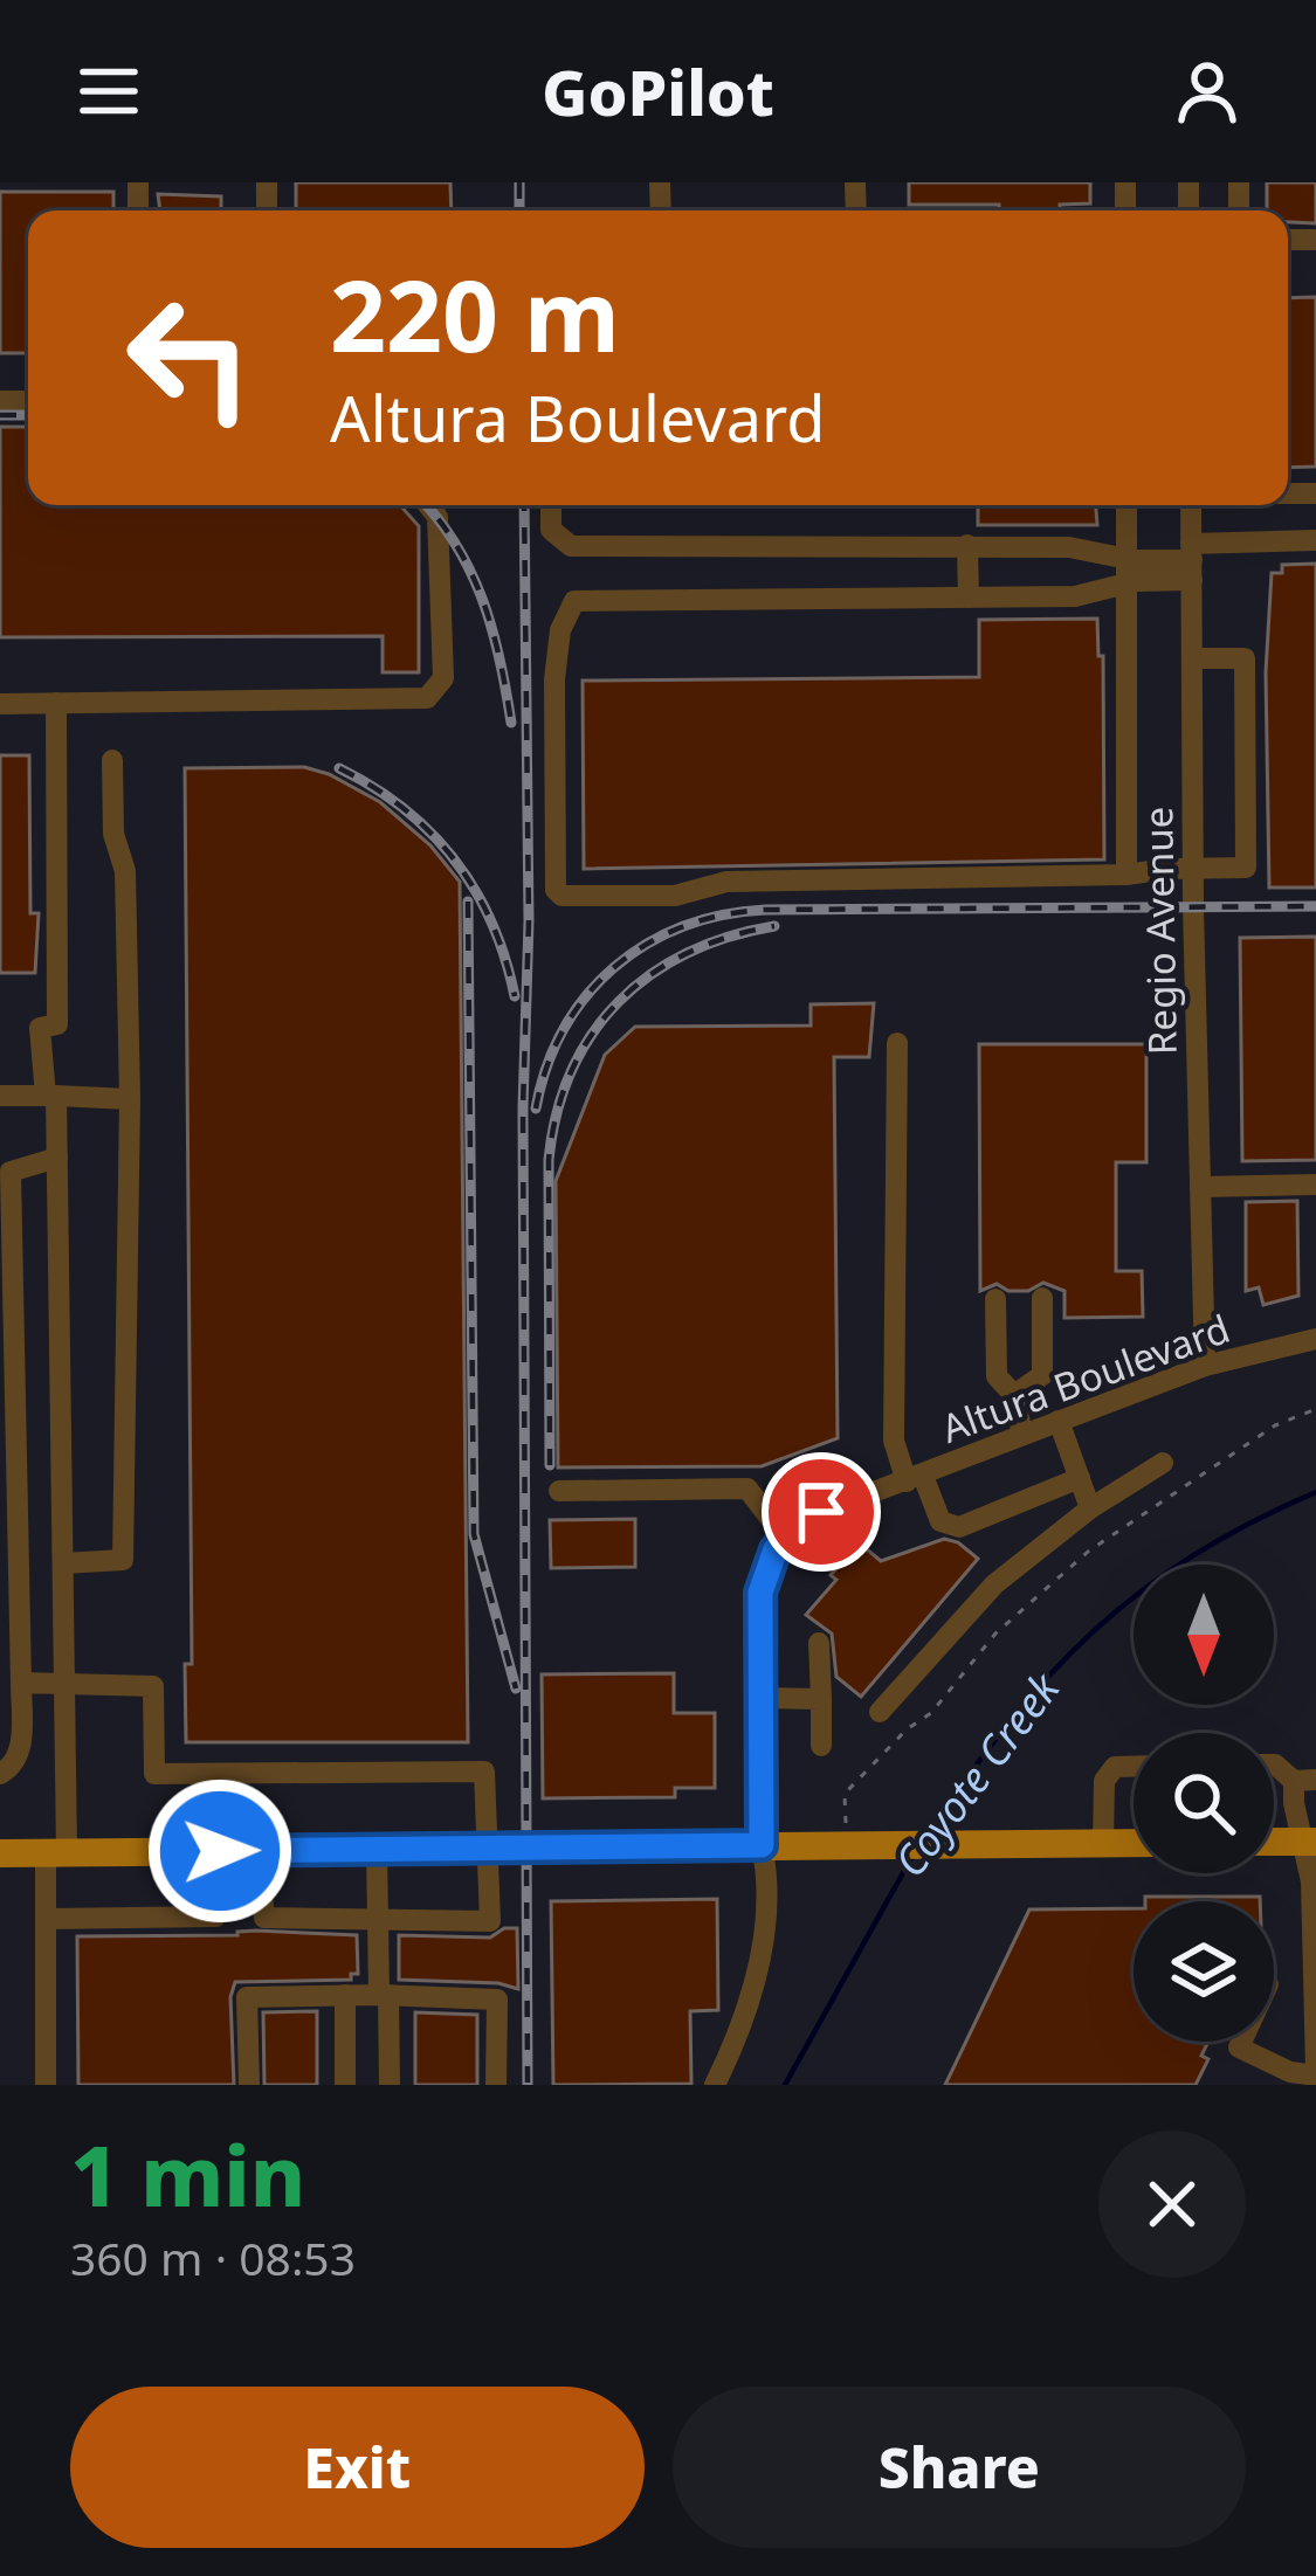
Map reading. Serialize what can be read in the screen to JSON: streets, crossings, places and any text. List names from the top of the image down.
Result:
{
  "streets": {
    "street": ["Regio Avenue", "Altura Boulevard"]
  },
  "crossings": [
    ["Regio Avenue", "Altura Boulevard"]
  ],
  "water": ["Coyote Creek"],
  "north": "bottom",
  "page": {
    "header": "GoPilot",
    "turn": ["220 m", "Altura Boulevard"],
    "heading": ["1 min", "360 m · 08:53"],
    "buttons": ["Exit", "Share"]
  }
}
